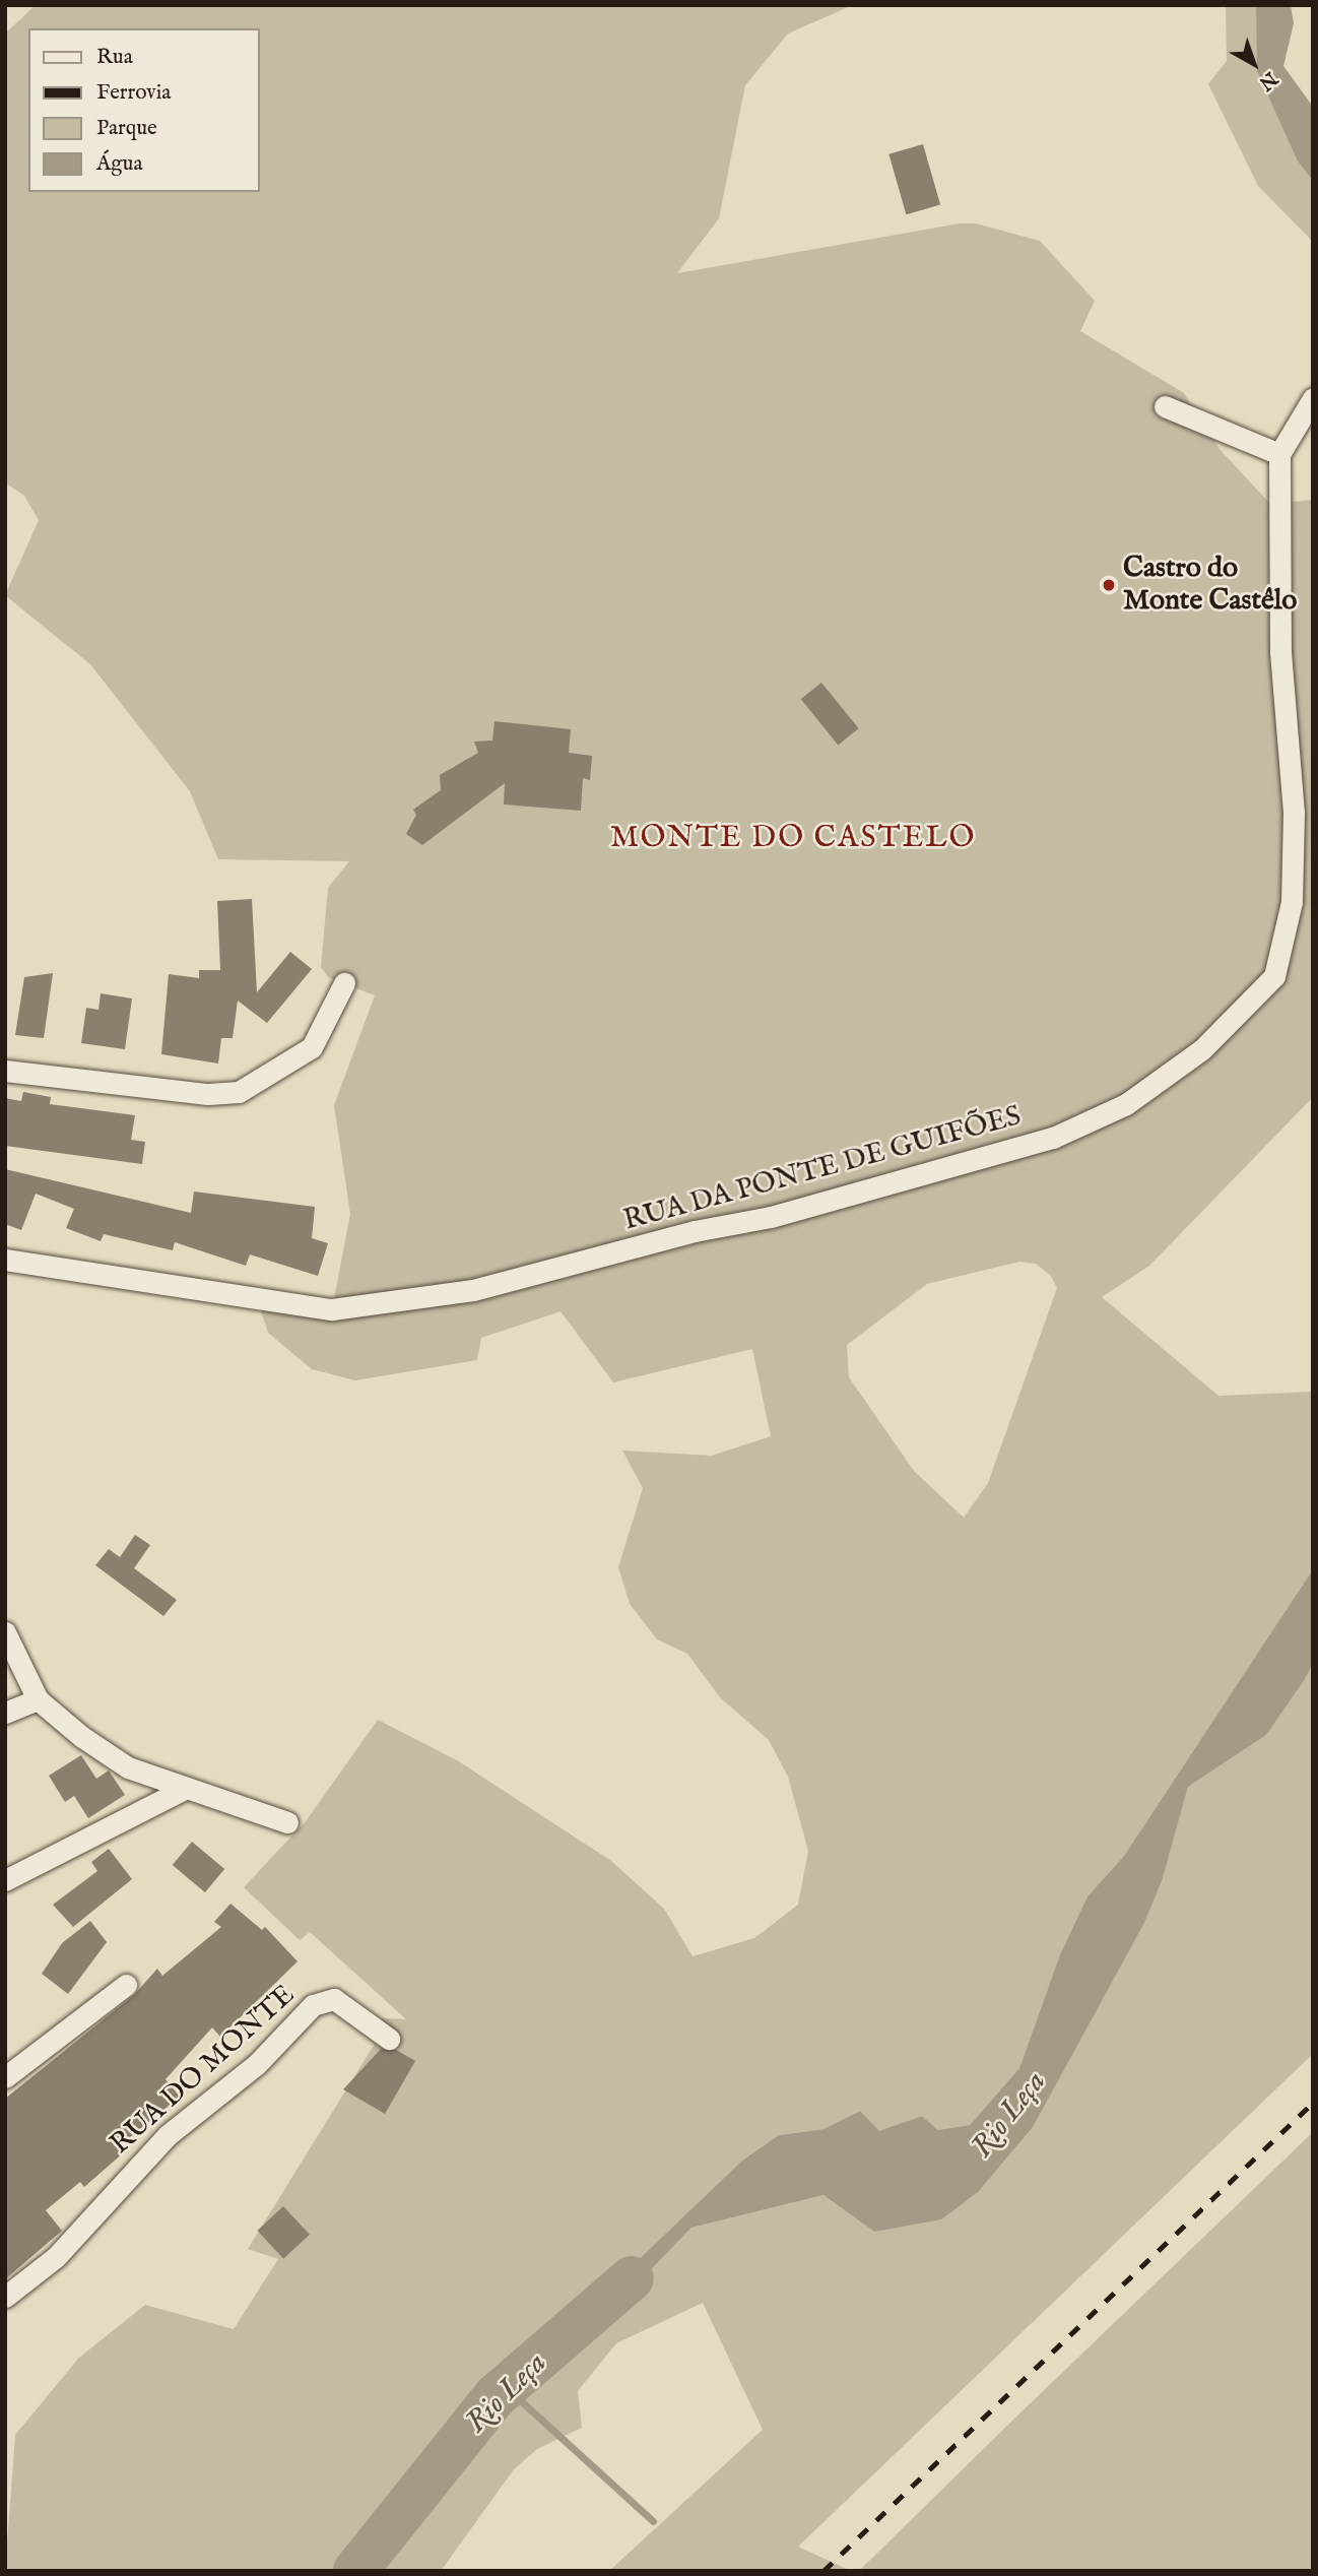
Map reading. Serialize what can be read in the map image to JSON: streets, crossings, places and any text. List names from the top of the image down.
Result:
{
  "streets": {
    "street": ["RUA DA PONTE DE GUIFÕES", "RUA DO MONTE"]
  },
  "districts": ["MONTE DO CASTELO"],
  "water": ["Rio Leça"],
  "places": ["Castro do Monte Castêlo"],
  "legend": [
    "Rua",
    "Ferrovia",
    "Parque",
    "Água"
  ],
  "north": "bottom right"
}
